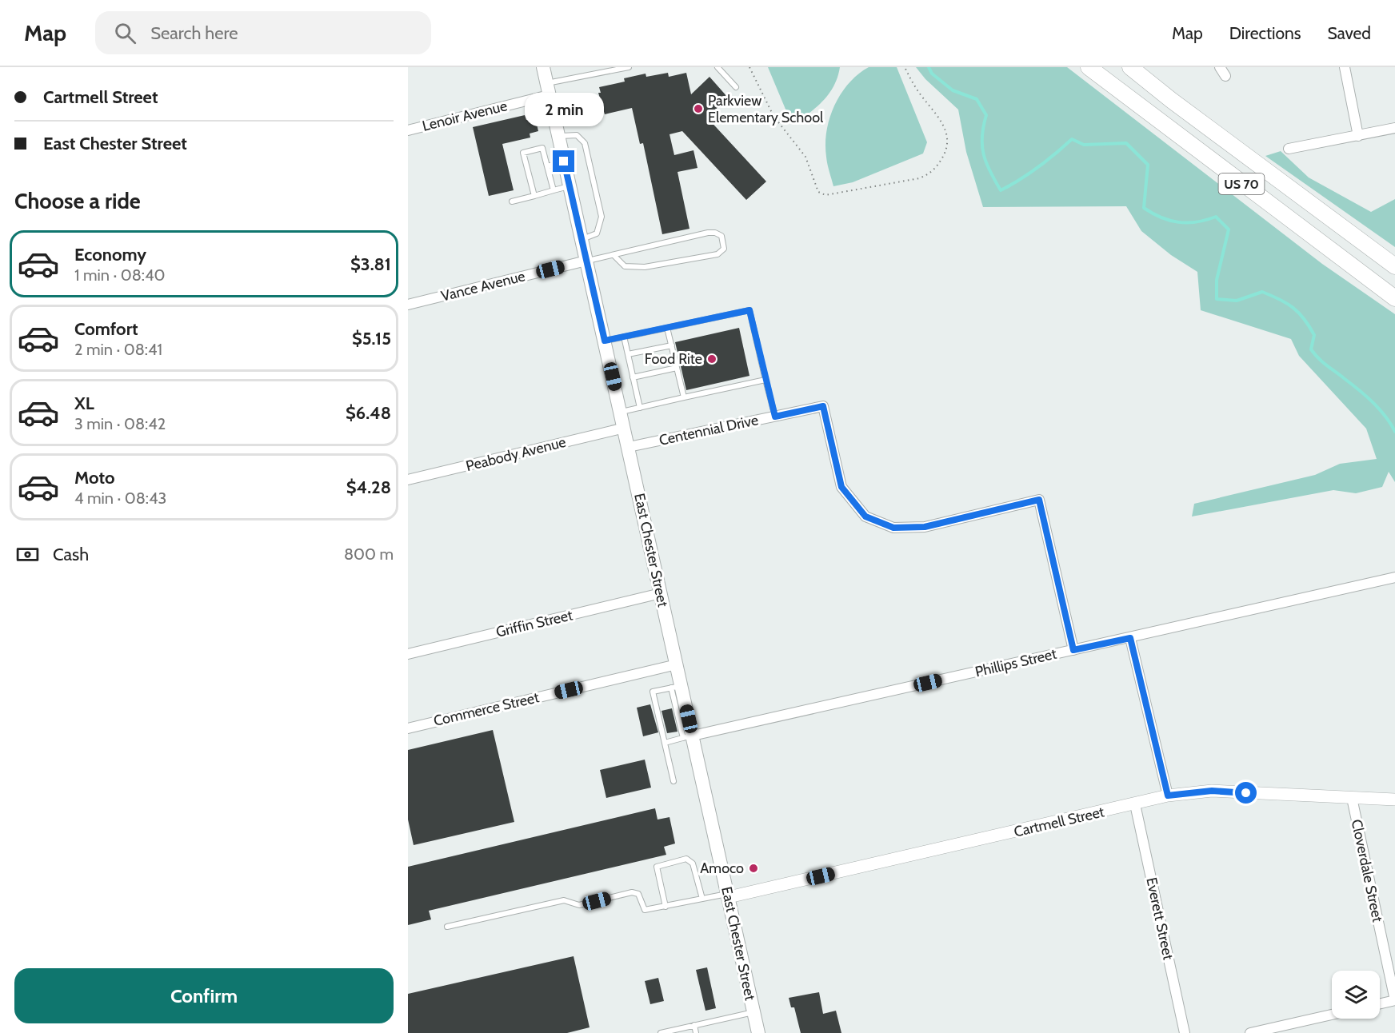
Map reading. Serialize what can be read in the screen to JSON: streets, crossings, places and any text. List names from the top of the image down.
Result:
{
  "streets": {
    "highway": ["US 70"],
    "main road": ["East Chester Street"],
    "street": [
      "Lenoir Avenue",
      "Vance Avenue",
      "Centennial Drive",
      "Peabody Avenue",
      "Griffin Street",
      "Phillips Street",
      "Commerce Street",
      "Cartmell Street",
      "Cloverdale Street",
      "Everett Street"
    ]
  },
  "crossings": [
    ["Lenoir Avenue", "East Chester Street"],
    ["Vance Avenue", "East Chester Street"],
    ["Centennial Drive", "East Chester Street"],
    ["Centennial Drive", "Phillips Street"],
    ["Peabody Avenue", "East Chester Street"],
    ["East Chester Street", "Griffin Street"],
    ["East Chester Street", "Phillips Street"],
    ["East Chester Street", "Commerce Street"],
    ["East Chester Street", "Cartmell Street"],
    ["Cartmell Street", "Cloverdale Street"],
    ["Cartmell Street", "Everett Street"]
  ],
  "places": ["Parkview Elementary School", "Food Rite", "Amoco"],
  "page": {
    "header": "Map",
    "search": "Search here",
    "nav": ["Map", "Directions", "Saved"],
    "banner": ["Cartmell Street", "East Chester Street"],
    "bubble": "2 min",
    "heading": "Choose a ride",
    "list": [
      {
        "name": "Economy",
        "note": "1 min · 08:40",
        "value": "$3.81"
      },
      {
        "name": "Comfort",
        "note": "2 min · 08:41",
        "value": "$5.15"
      },
      {
        "name": "XL",
        "note": "3 min · 08:42",
        "value": "$6.48"
      },
      {
        "name": "Moto",
        "note": "4 min · 08:43",
        "value": "$4.28"
      }
    ],
    "pay": ["Cash", "800 m"],
    "buttons": "Confirm"
  }
}
